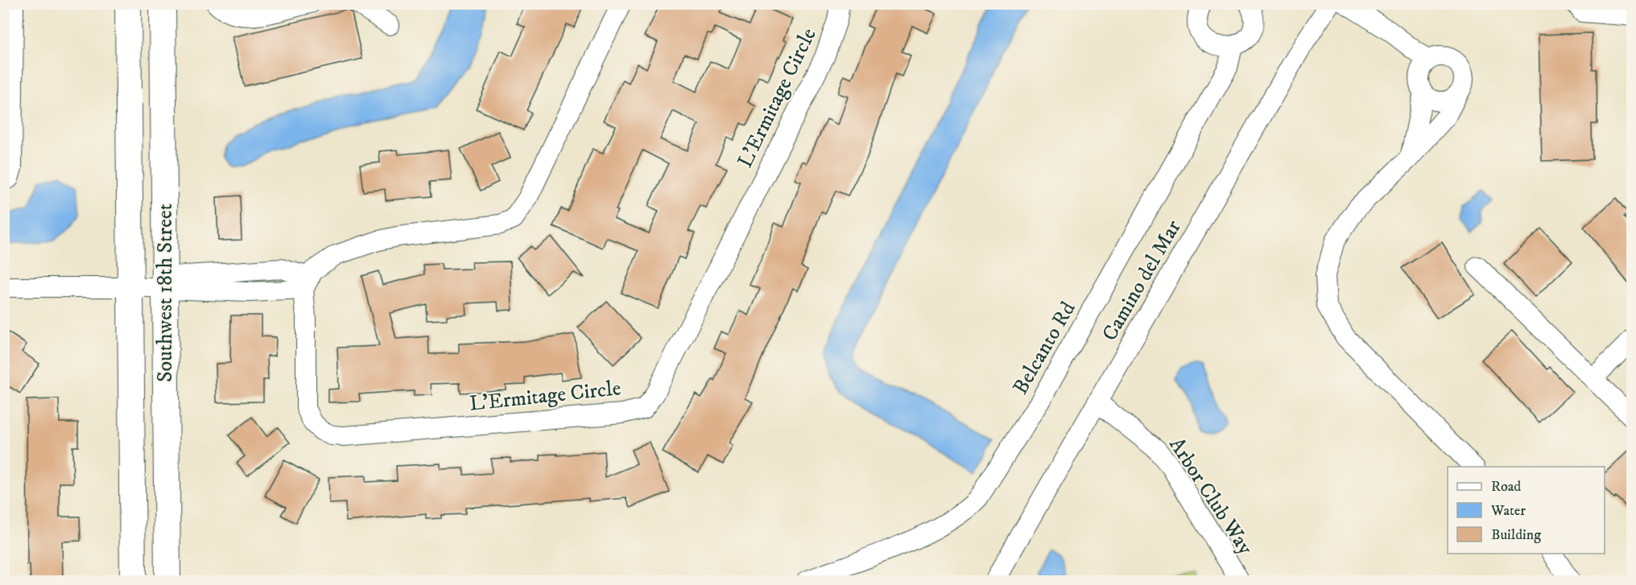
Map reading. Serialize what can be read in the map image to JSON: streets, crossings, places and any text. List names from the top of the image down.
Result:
{
  "streets": {
    "main road": ["Southwest 18th Street"],
    "street": [
      "L'Ermitage Circle",
      "Camino del Mar",
      "Belcanto Rd",
      "Arbor Club Way"
    ]
  },
  "crossings": [
    ["Camino del Mar", "Arbor Club Way"]
  ],
  "legend": ["Road", "Water", "Building"]
}
